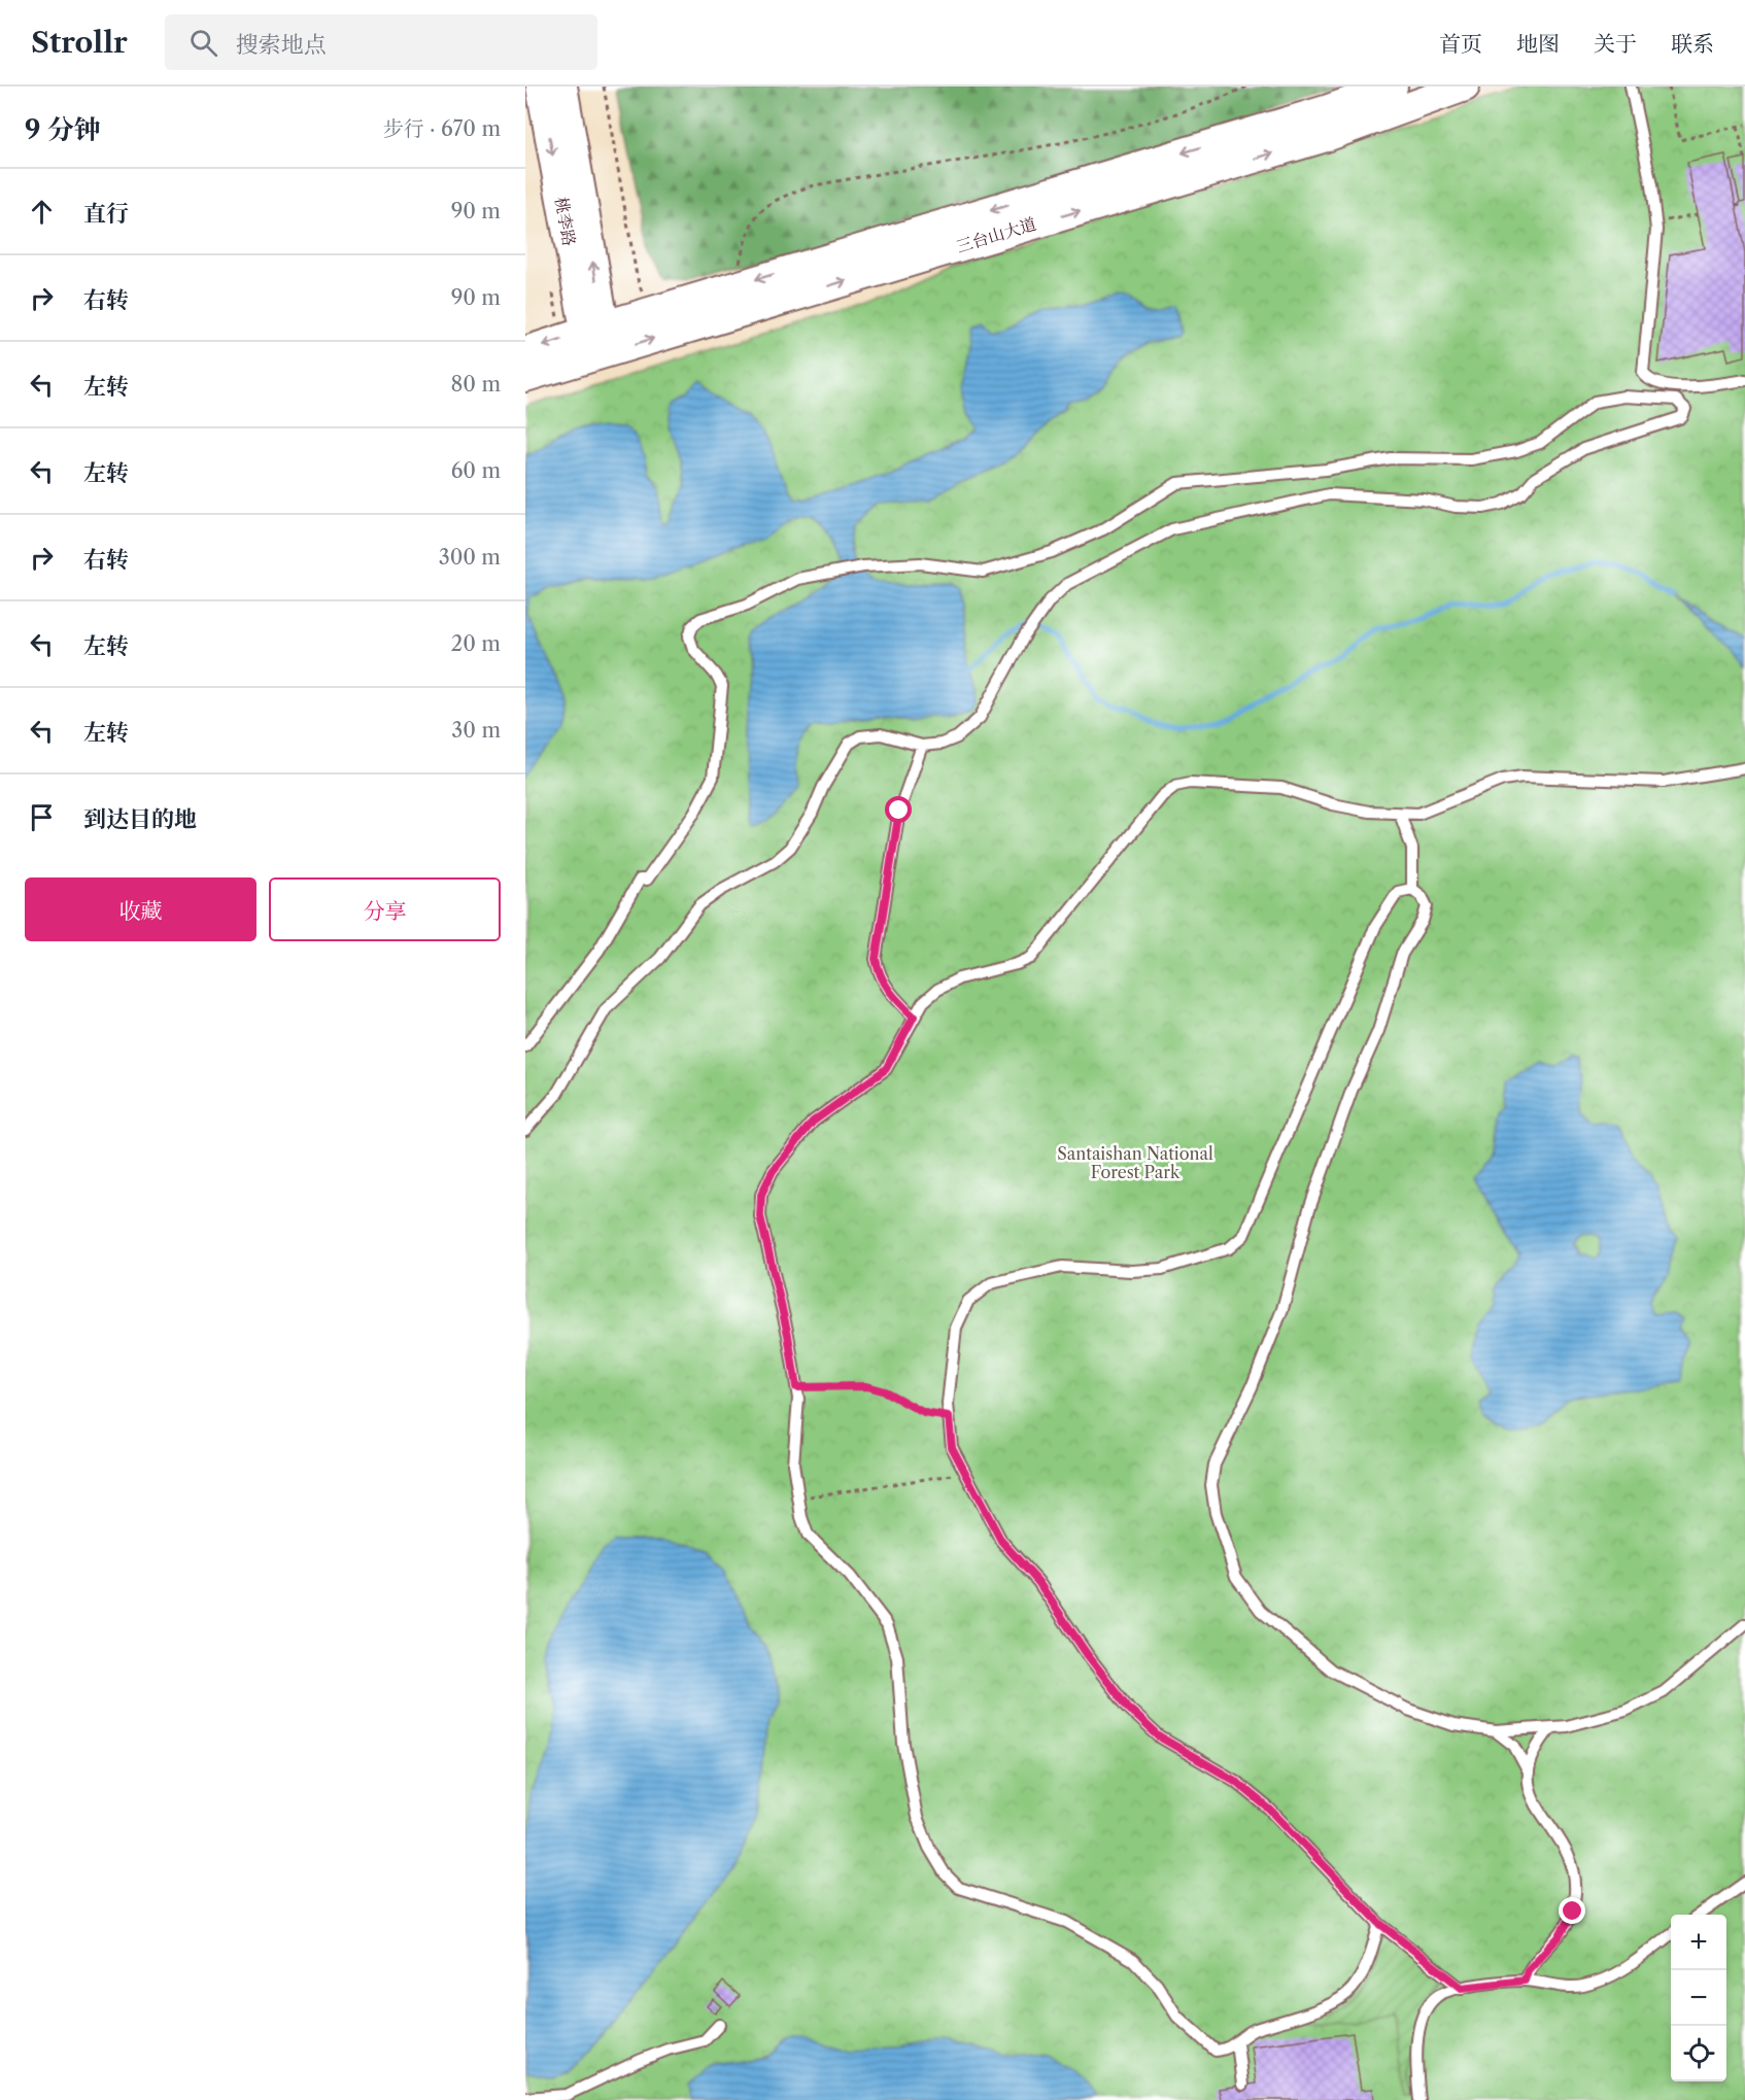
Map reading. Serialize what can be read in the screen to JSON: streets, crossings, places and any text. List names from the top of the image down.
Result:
{
  "streets": {
    "main road": ["桃李路", "三台山大道"]
  },
  "crossings": [
    ["桃李路", "三台山大道"]
  ],
  "parks": ["Santaishan National Forest Park"],
  "page": {
    "header": "Strollr",
    "search": "搜索地点",
    "nav": [
      "首页",
      "地图",
      "关于",
      "联系"
    ],
    "heading": ["9 分钟", "步行 · 670 m"],
    "list": [
      ["直行", "90 m"],
      ["右转", "90 m"],
      ["左转", "80 m"],
      ["左转", "60 m"],
      ["右转", "300 m"],
      ["左转", "20 m"],
      ["左转", "30 m"],
      "到达目的地"
    ],
    "buttons": ["收藏", "分享"],
    "map_buttons": ["+", "−"]
  }
}
